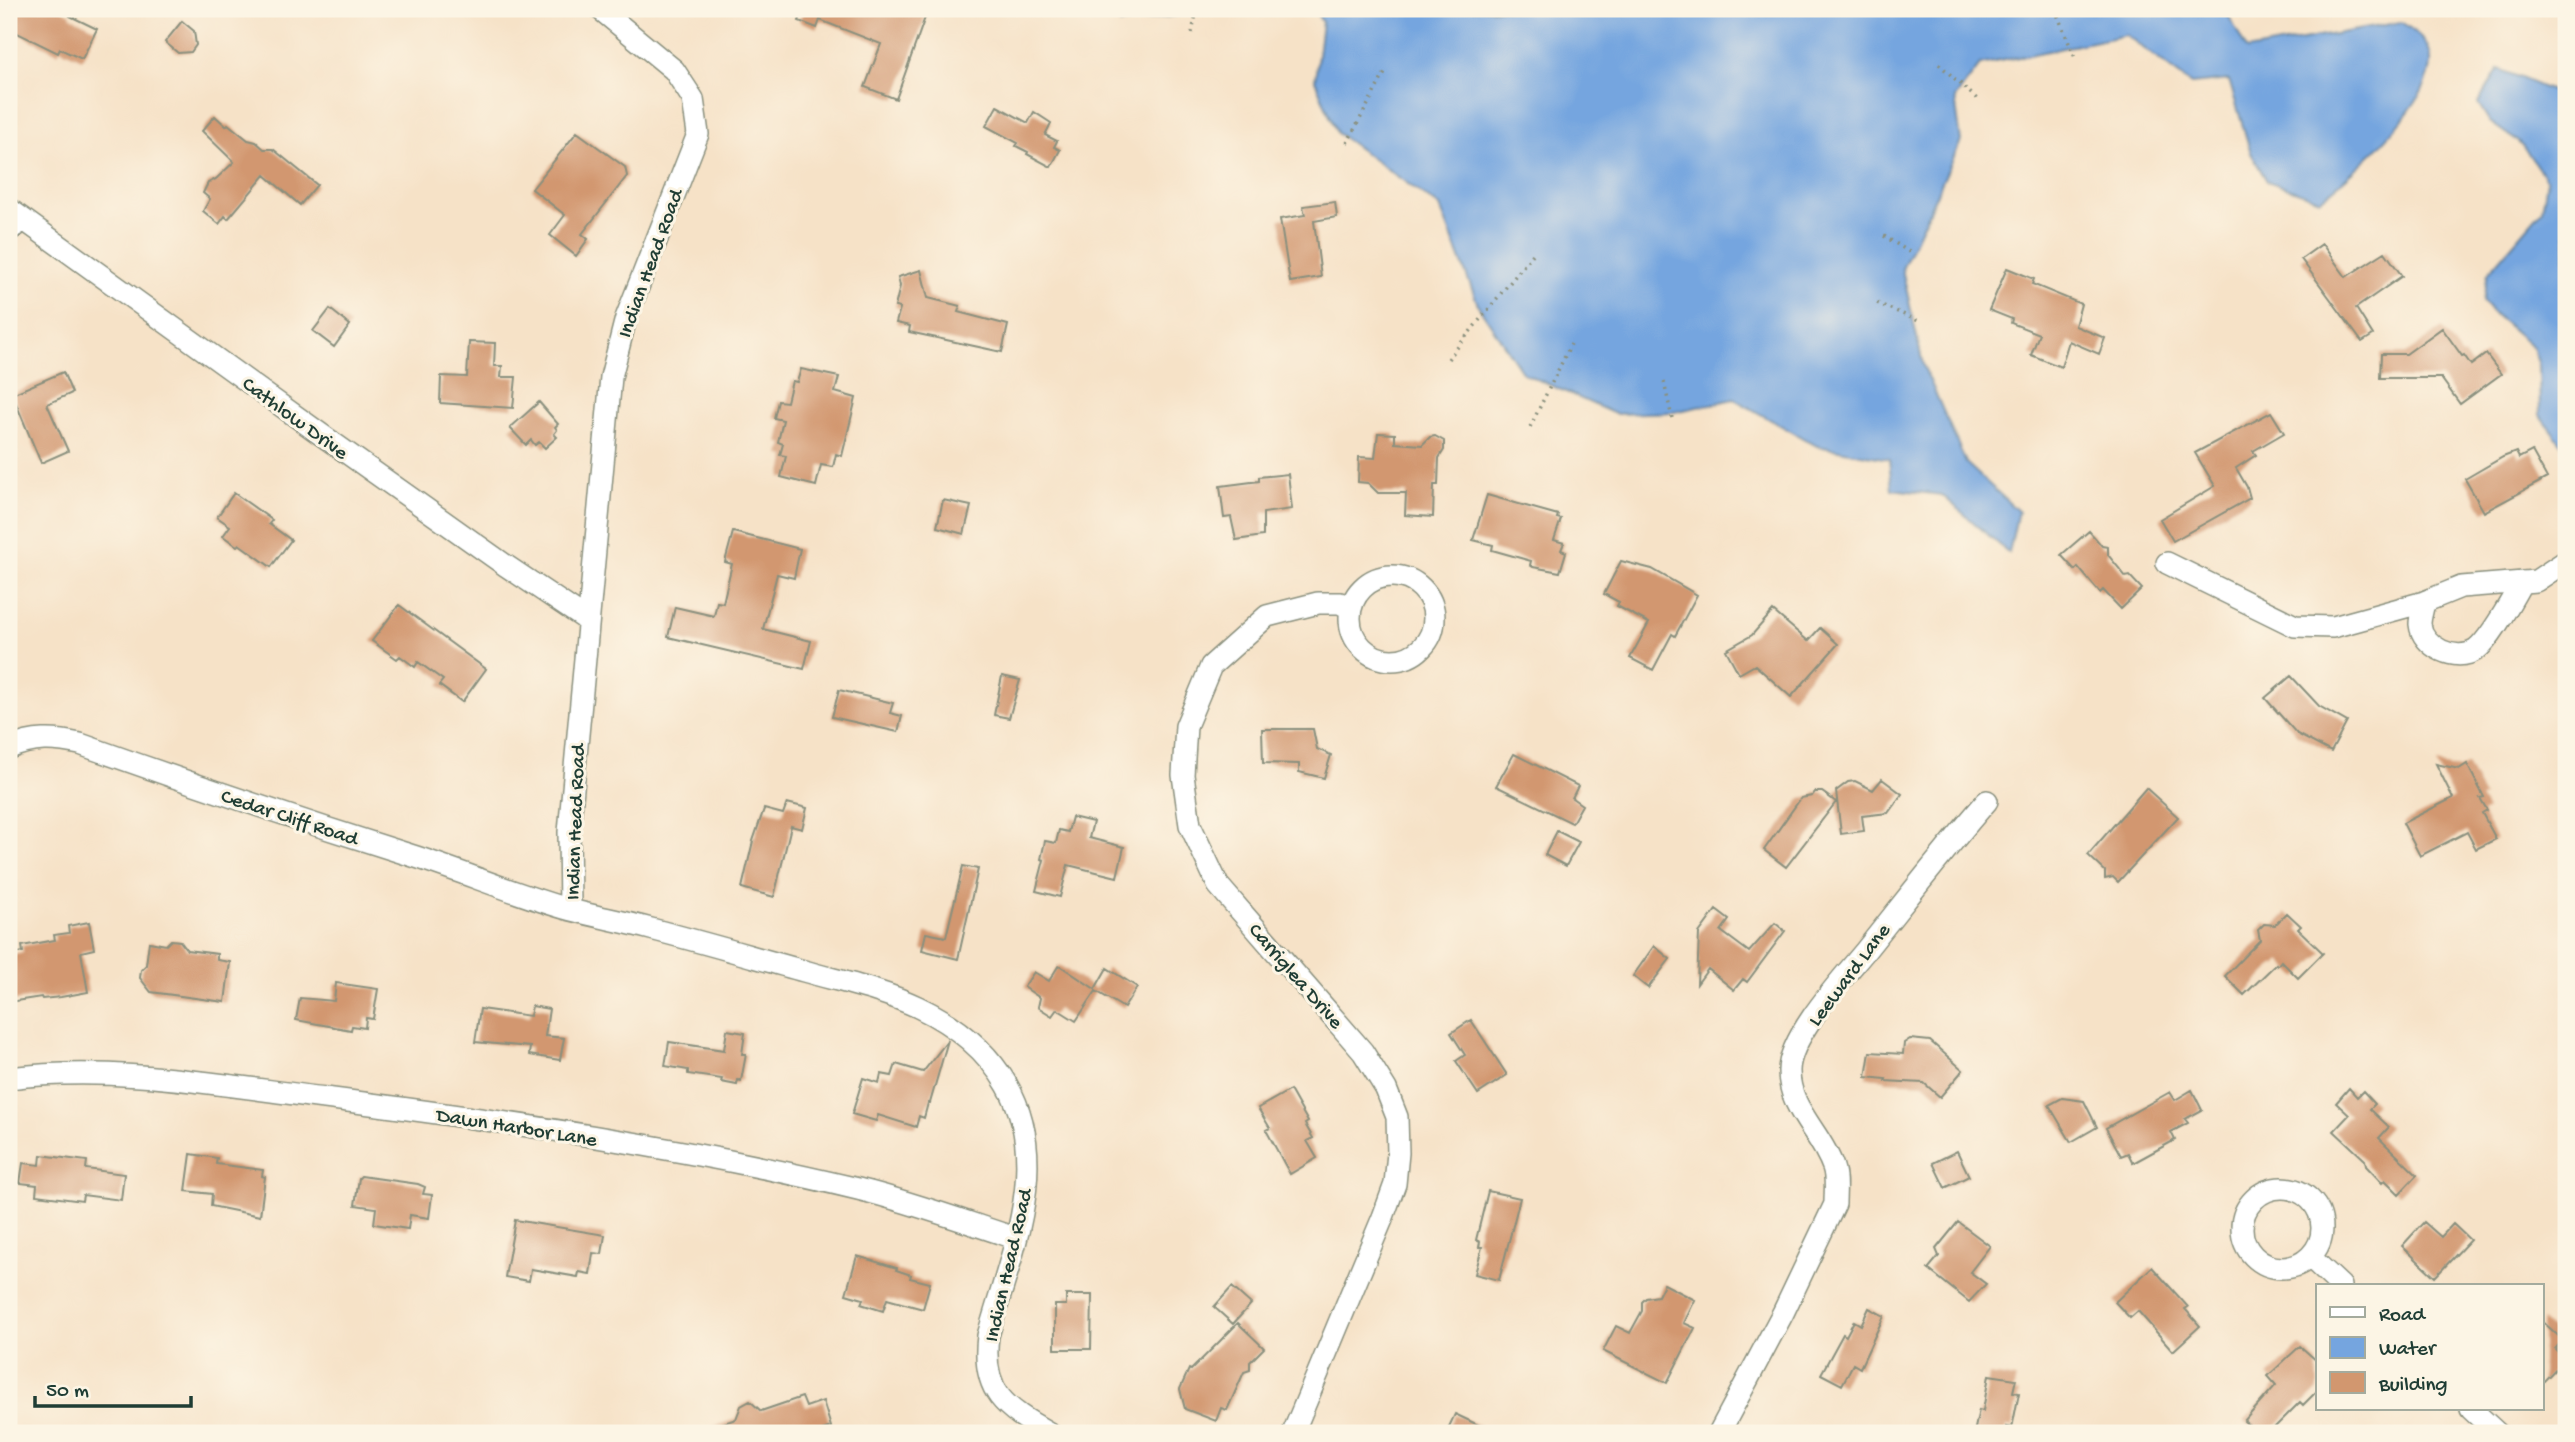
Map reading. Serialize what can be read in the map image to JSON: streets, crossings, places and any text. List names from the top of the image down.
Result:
{
  "streets": {
    "street": [
      "Indian Head Road",
      "Cathlow Drive",
      "Cedar Cliff Road",
      "Leeward Lane",
      "Carriglea Drive",
      "Dawn Harbor Lane"
    ]
  },
  "crossings": [
    ["Indian Head Road", "Cathlow Drive"],
    ["Indian Head Road", "Cedar Cliff Road"],
    ["Indian Head Road", "Dawn Harbor Lane"]
  ],
  "legend": ["Road", "Water", "Building"],
  "scale_bar": "50 m"
}
